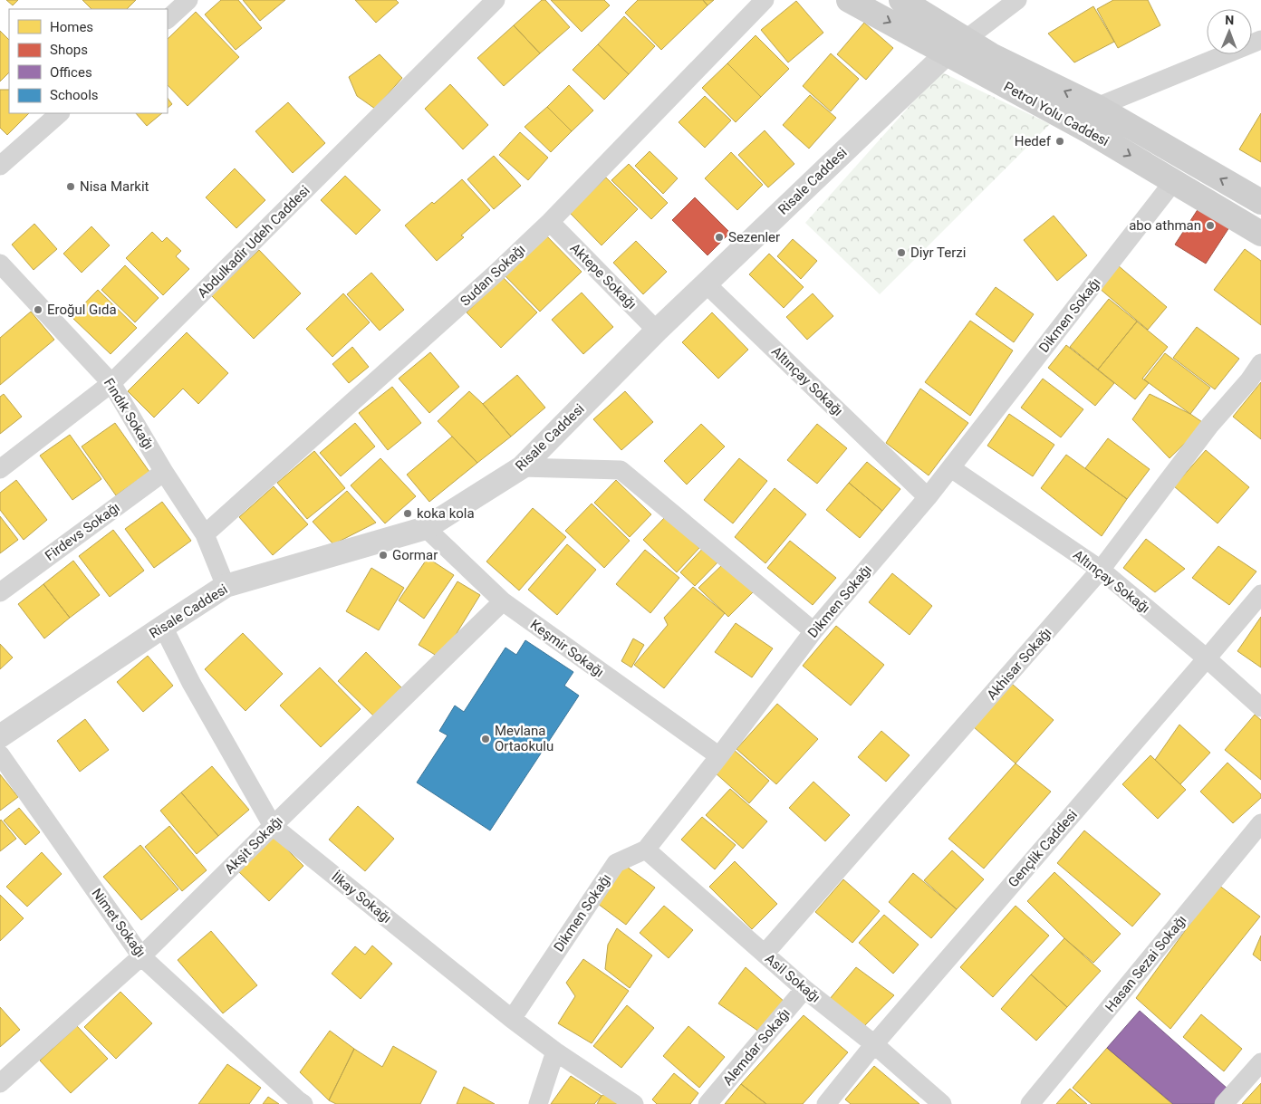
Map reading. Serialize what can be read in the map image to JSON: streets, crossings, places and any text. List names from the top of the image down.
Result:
{
  "streets": {
    "main road": ["Petrol Yolu Caddesi"],
    "street": [
      "Risale Caddesi",
      "Abdulkadir Udeh Caddesi",
      "Sudan Sokağı",
      "Aktepe Sokağı",
      "Dikmen Sokağı",
      "Altınçay Sokağı",
      "Fındık Sokağı",
      "Firdevs Sokağı",
      "Keşmir Sokağı",
      "Akhisar Sokağı",
      "Akşit Sokağı",
      "Gençlik Caddesi",
      "İlkay Sokağı",
      "Nimet Sokağı",
      "Hasan Sezai Sokağı",
      "Asil Sokağı",
      "Alemdar Sokağı"
    ]
  },
  "crossings": [
    ["Petrol Yolu Caddesi", "Risale Caddesi"],
    ["Petrol Yolu Caddesi", "Dikmen Sokağı"],
    ["Risale Caddesi", "Aktepe Sokağı"],
    ["Risale Caddesi", "Altınçay Sokağı"],
    ["Risale Caddesi", "Fındık Sokağı"],
    ["Risale Caddesi", "Keşmir Sokağı"],
    ["Risale Caddesi", "İlkay Sokağı"],
    ["Abdulkadir Udeh Caddesi", "Fındık Sokağı"],
    ["Sudan Sokağı", "Aktepe Sokağı"],
    ["Sudan Sokağı", "Fındık Sokağı"],
    ["Dikmen Sokağı", "Altınçay Sokağı"],
    ["Dikmen Sokağı", "Keşmir Sokağı"],
    ["Dikmen Sokağı", "İlkay Sokağı"],
    ["Dikmen Sokağı", "Asil Sokağı"],
    ["Altınçay Sokağı", "Akhisar Sokağı"],
    ["Altınçay Sokağı", "Gençlik Caddesi"],
    ["Fındık Sokağı", "Firdevs Sokağı"],
    ["Keşmir Sokağı", "Akşit Sokağı"],
    ["Akhisar Sokağı", "Asil Sokağı"],
    ["Akşit Sokağı", "İlkay Sokağı"],
    ["Akşit Sokağı", "Nimet Sokağı"],
    ["Gençlik Caddesi", "Asil Sokağı"],
    ["Asil Sokağı", "Alemdar Sokağı"]
  ],
  "places": [
    "Hedef",
    "Nisa Markit",
    "abo athman",
    "Sezenler",
    "Diyr Terzi",
    "Eroğul Gıda",
    "koka kola",
    "Gormar",
    "Mevlana Ortaokulu"
  ],
  "legend": [
    "Homes",
    "Shops",
    "Offices",
    "Schools"
  ],
  "north": "top"
}
